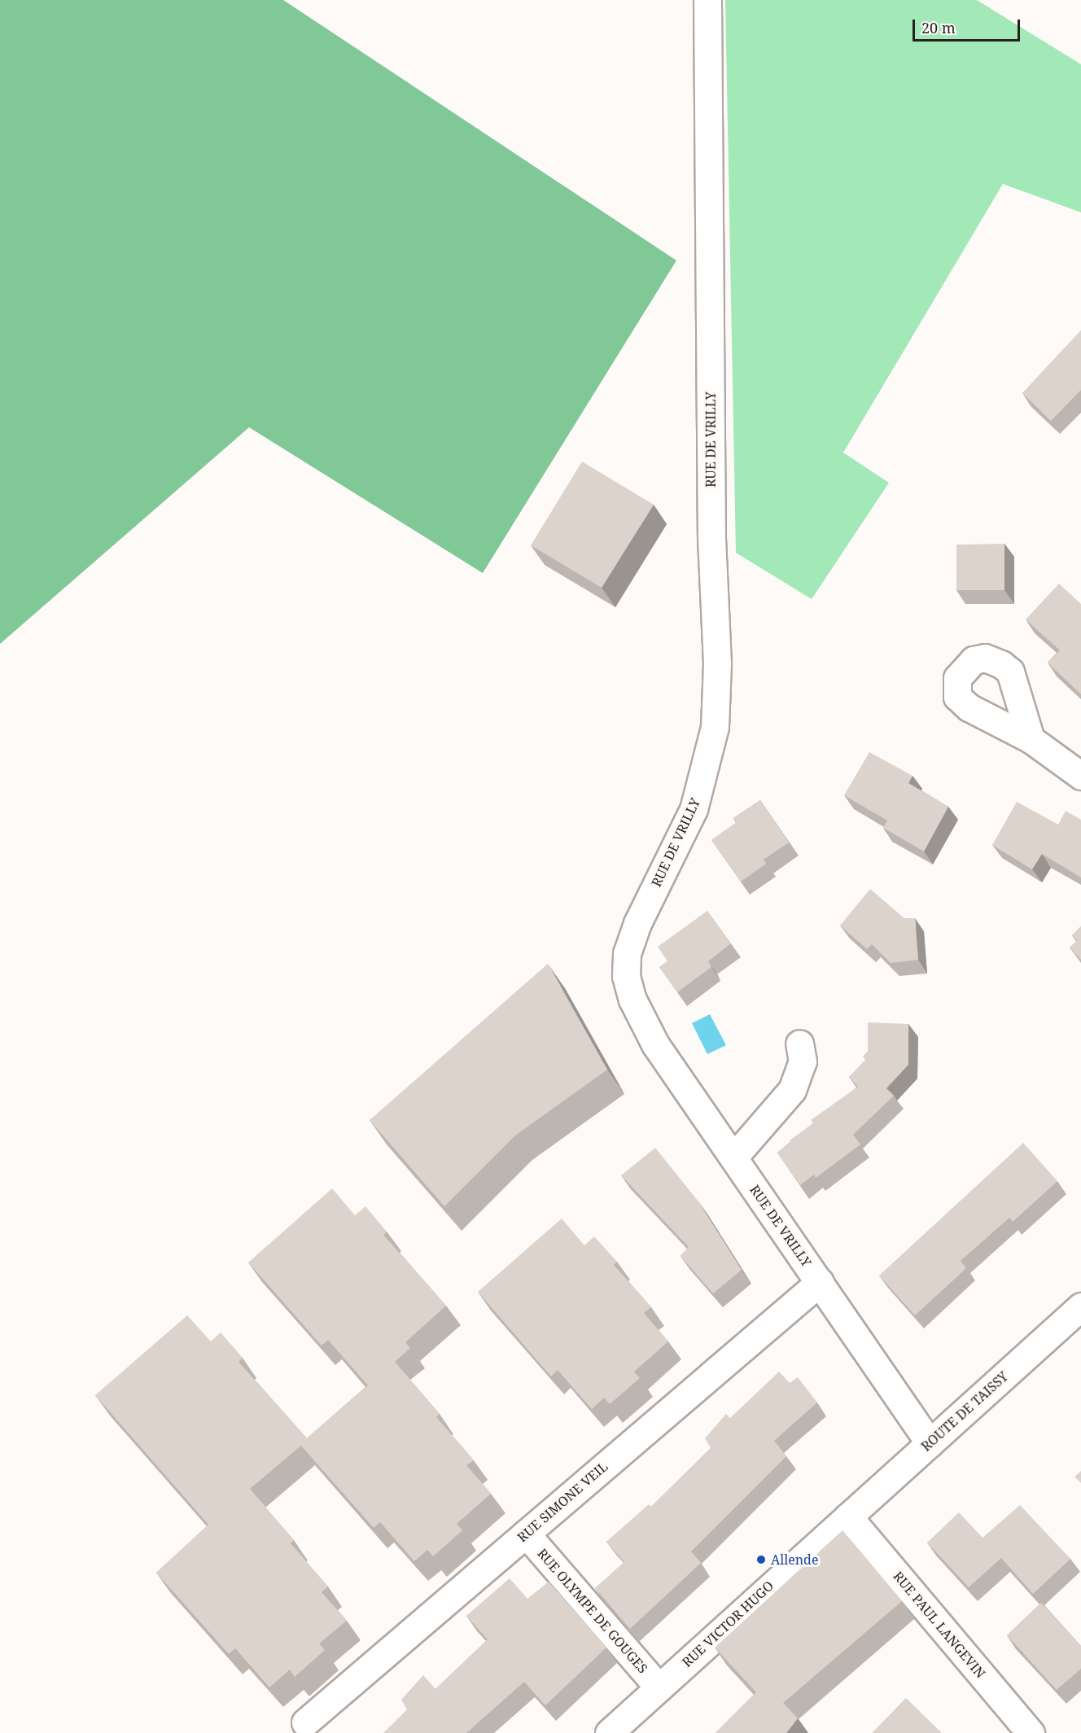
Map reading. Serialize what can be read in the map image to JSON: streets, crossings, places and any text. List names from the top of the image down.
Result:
{
  "streets": {
    "street": [
      "RUE DE VRILLY",
      "ROUTE DE TAISSY",
      "RUE SIMONE VEIL",
      "RUE OLYMPE DE GOUGES",
      "RUE VICTOR HUGO",
      "RUE PAUL LANGEVIN"
    ]
  },
  "crossings": [
    ["RUE DE VRILLY", "ROUTE DE TAISSY"],
    ["RUE DE VRILLY", "RUE SIMONE VEIL"],
    ["ROUTE DE TAISSY", "RUE VICTOR HUGO"],
    ["ROUTE DE TAISSY", "RUE PAUL LANGEVIN"],
    ["RUE SIMONE VEIL", "RUE OLYMPE DE GOUGES"],
    ["RUE OLYMPE DE GOUGES", "RUE VICTOR HUGO"],
    ["RUE VICTOR HUGO", "RUE PAUL LANGEVIN"]
  ],
  "places": ["Allende"],
  "scale_bar": "20 m"
}
